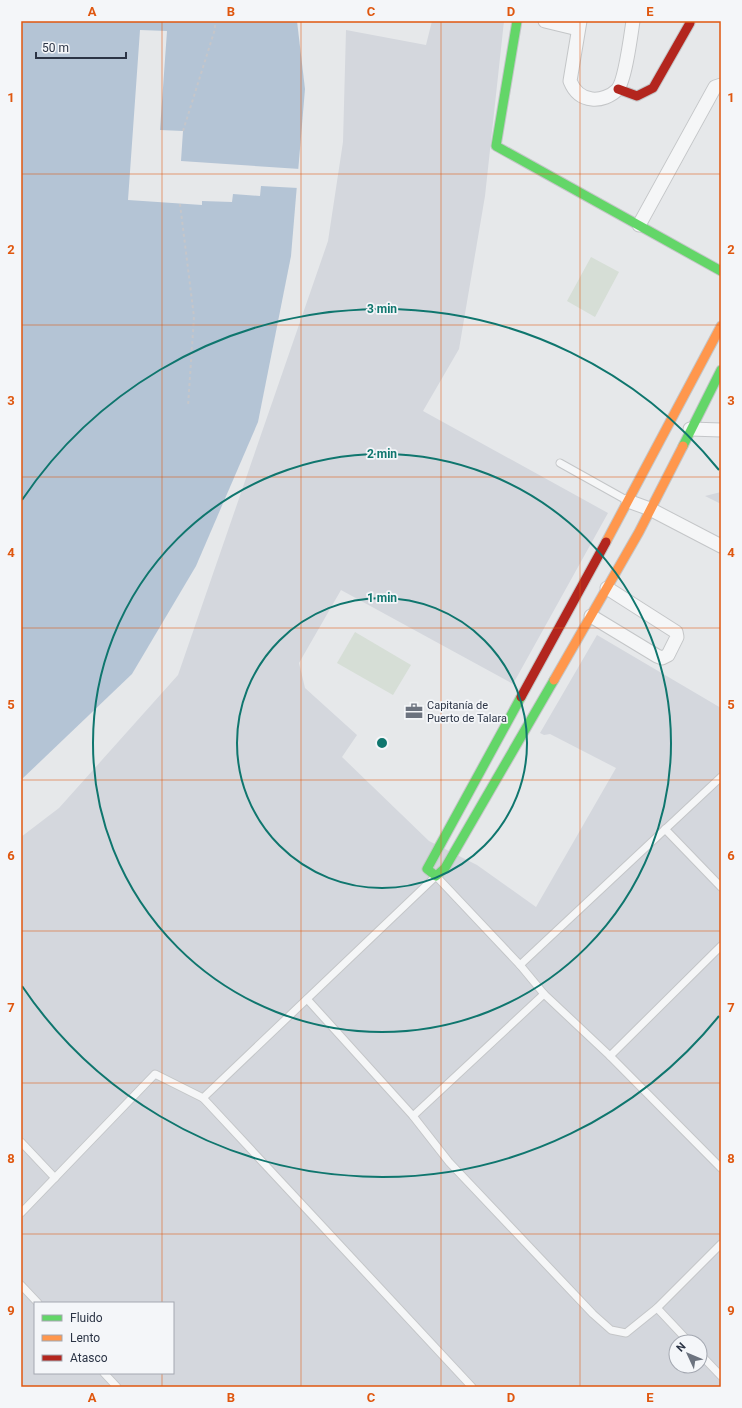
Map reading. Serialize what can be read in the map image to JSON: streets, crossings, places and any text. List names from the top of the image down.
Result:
{
  "places": {
    "office": ["Capitanía de Puerto de Talara"]
  },
  "legend": ["Fluido", "Lento", "Atasco"],
  "scale_bar": "50 m",
  "north": "top left",
  "grid": {
    "columns": [
      "A",
      "B",
      "C",
      "D",
      "E"
    ],
    "rows": [
      "1",
      "2",
      "3",
      "4",
      "5",
      "6",
      "7",
      "8",
      "9"
    ]
  },
  "rings": ["3 min", "2 min", "1 min"]
}
